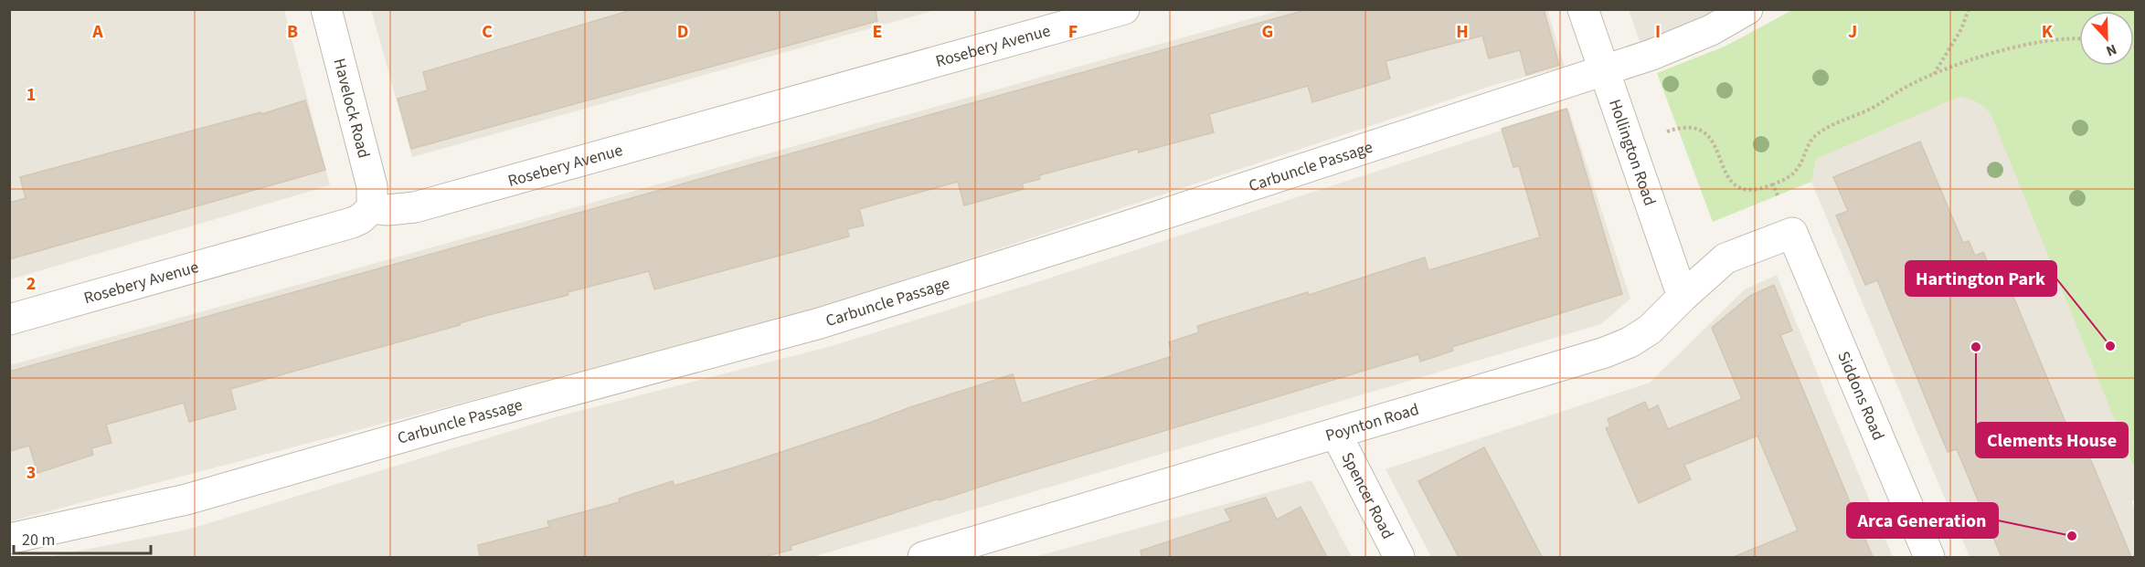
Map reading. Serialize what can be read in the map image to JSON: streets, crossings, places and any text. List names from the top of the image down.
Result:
{
  "streets": {
    "street": [
      "Rosebery Avenue",
      "Havelock Road",
      "Hollington Road",
      "Carbuncle Passage",
      "Siddons Road",
      "Poynton Road",
      "Spencer Road"
    ]
  },
  "crossings": [
    ["Rosebery Avenue", "Havelock Road"],
    ["Hollington Road", "Carbuncle Passage"],
    ["Hollington Road", "Poynton Road"],
    ["Siddons Road", "Poynton Road"],
    ["Poynton Road", "Spencer Road"]
  ],
  "places": ["Hartington Park", "Clements House", "Arca Generation"],
  "scale_bar": "20 m",
  "north": "bottom",
  "grid": {
    "columns": [
      "A",
      "B",
      "C",
      "D",
      "E",
      "F",
      "G",
      "H",
      "I",
      "J",
      "K"
    ],
    "rows": ["1", "2", "3"]
  }
}
